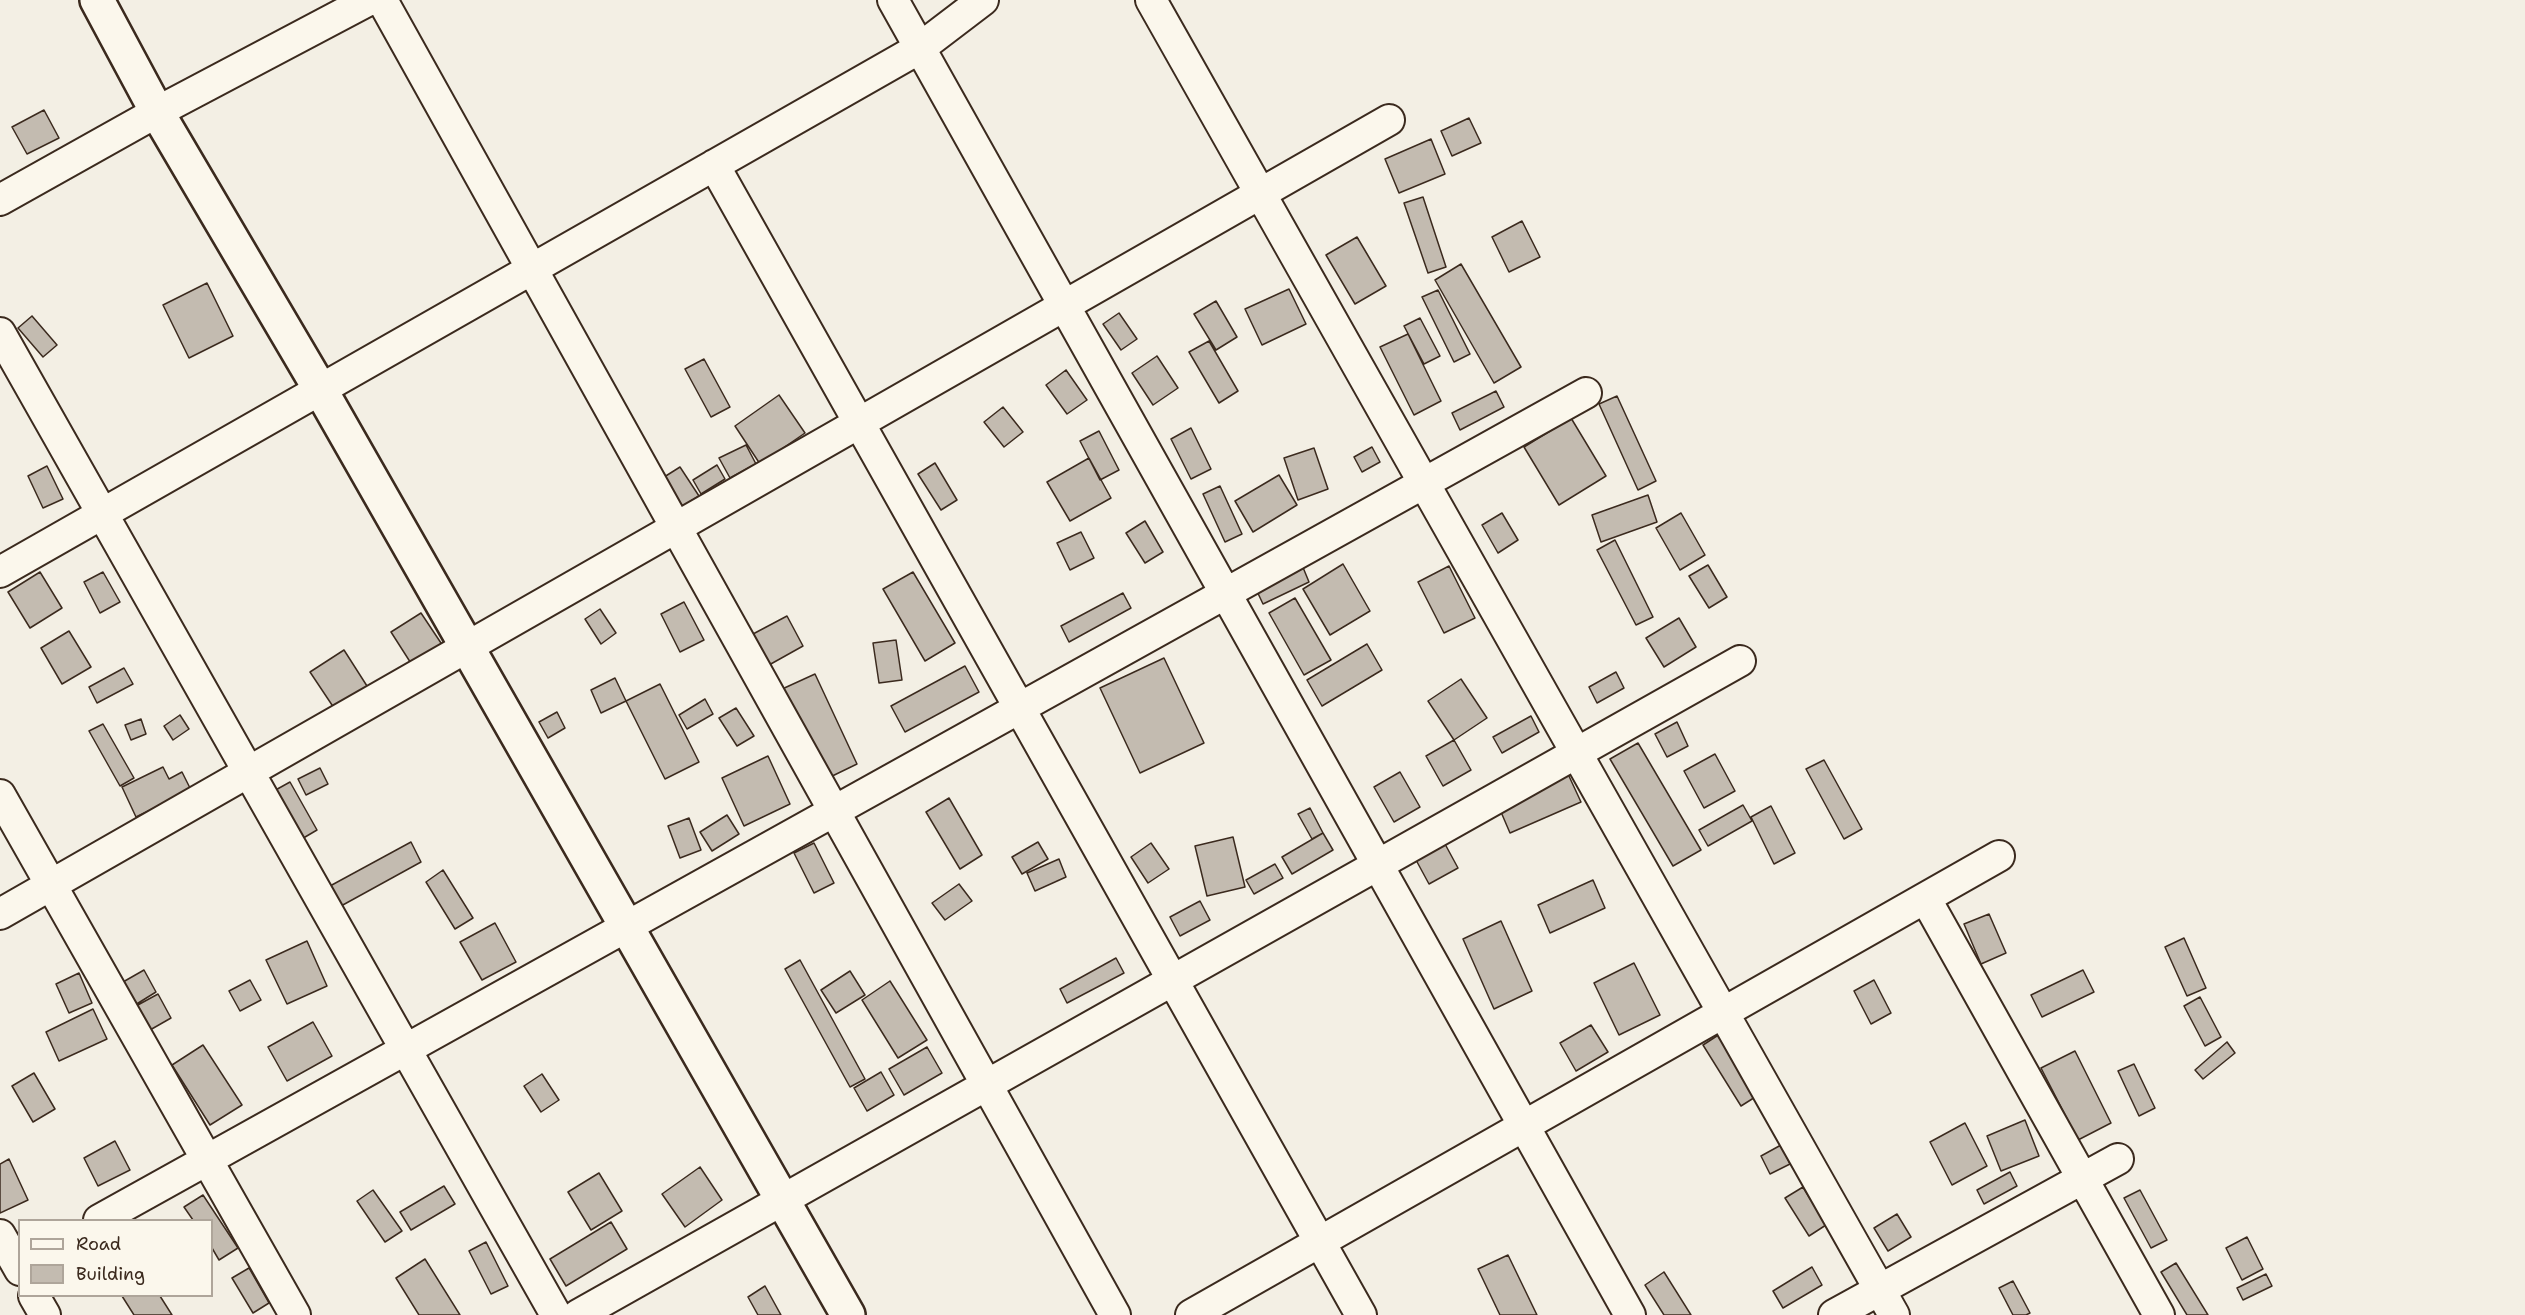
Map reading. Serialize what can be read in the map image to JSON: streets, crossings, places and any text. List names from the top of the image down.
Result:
{
  "legend": ["Road", "Building"]
}
